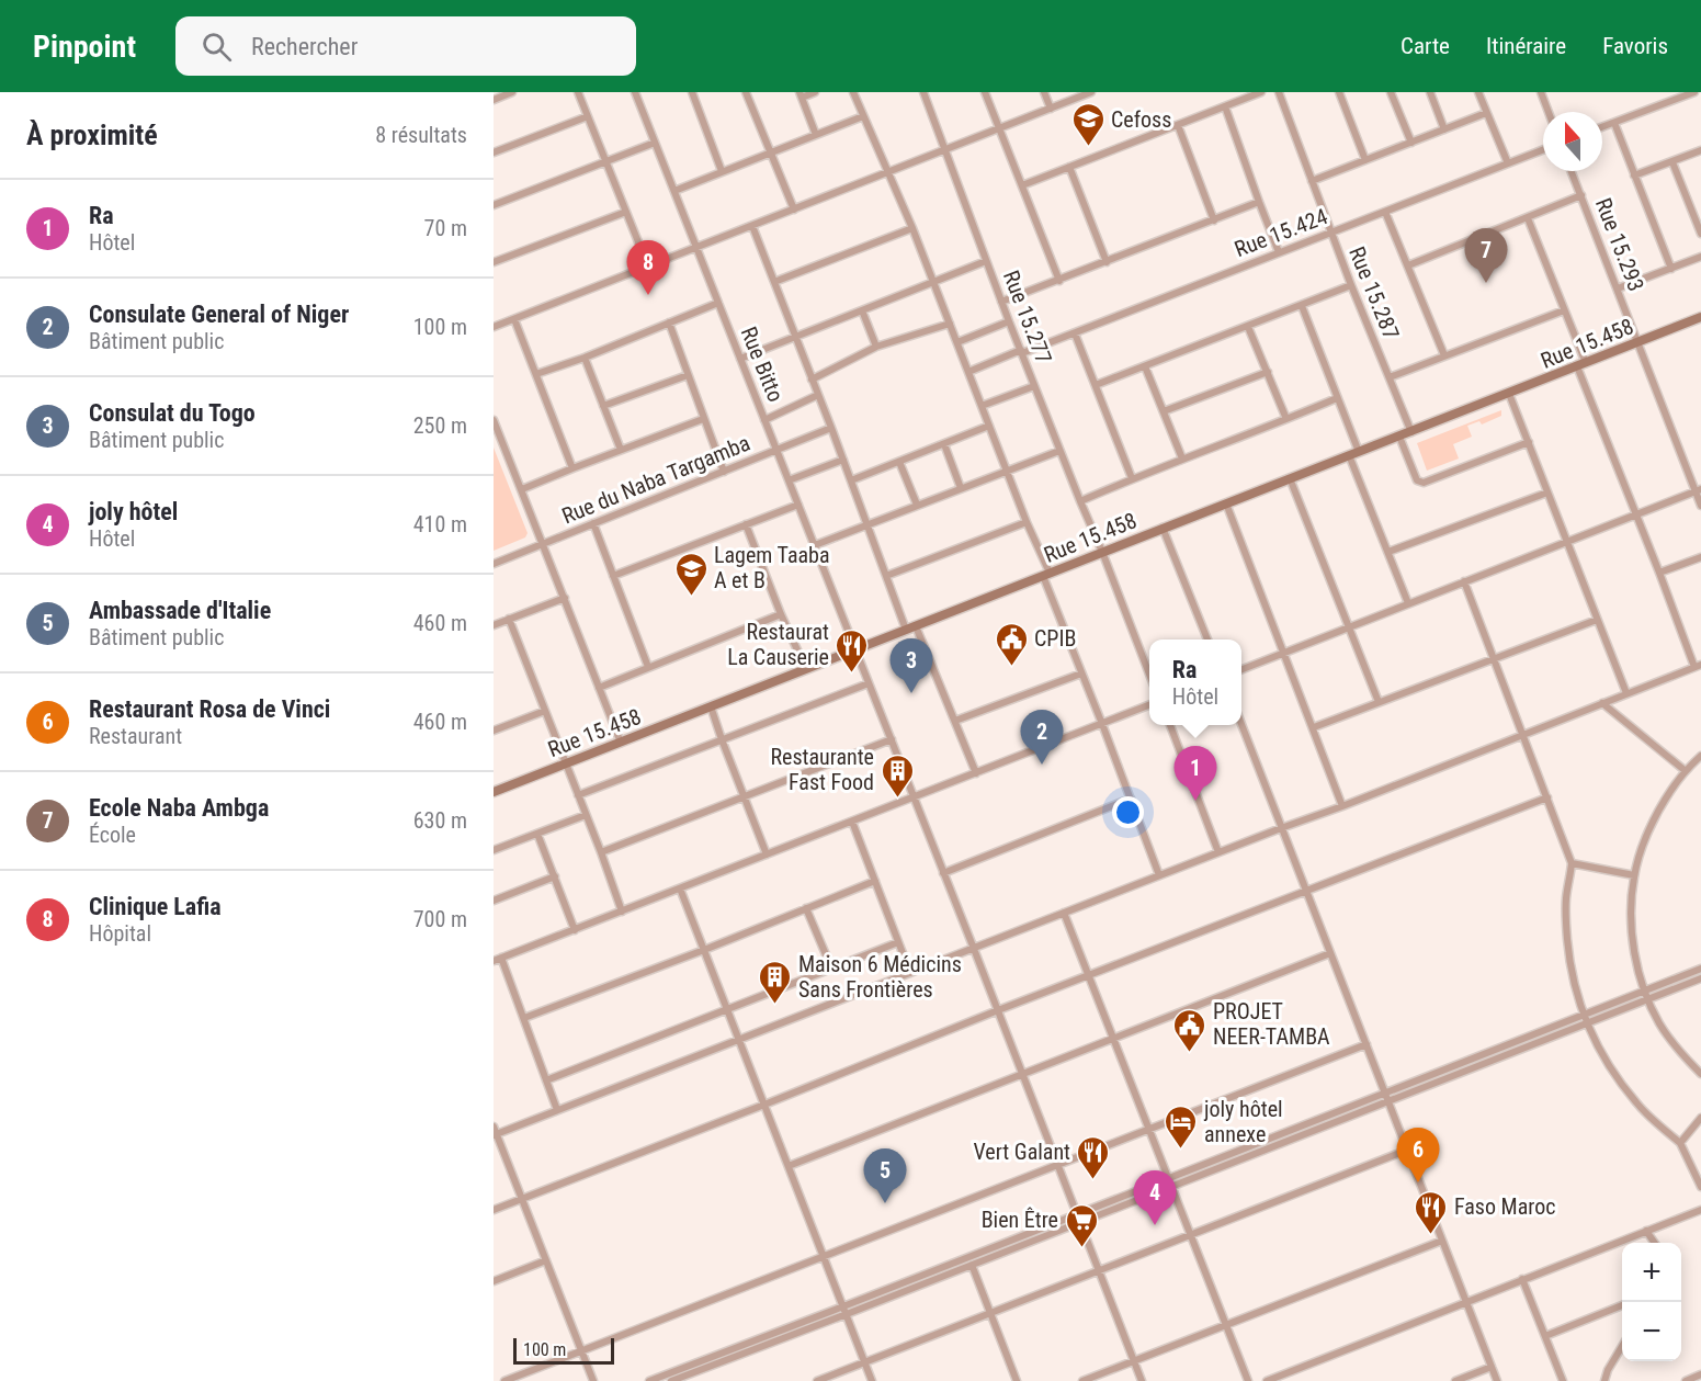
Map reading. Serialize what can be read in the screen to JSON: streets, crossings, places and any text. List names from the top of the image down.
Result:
{
  "streets": {
    "main road": ["Rue 15.458"],
    "street": [
      "Rue 15.424",
      "Rue 15.293",
      "Rue 15.287",
      "Rue 15.277",
      "Rue Bitto",
      "Rue du Naba Targamba"
    ]
  },
  "crossings": [
    ["Rue 15.424", "Rue 15.287"],
    ["Rue 15.424", "Rue 15.277"],
    ["Rue 15.293", "Rue 15.458"],
    ["Rue 15.287", "Rue 15.458"],
    ["Rue 15.277", "Rue 15.458"],
    ["Rue 15.458", "Rue Bitto"],
    ["Rue Bitto", "Rue du Naba Targamba"]
  ],
  "places": {
    "school or university": ["Cefoss", "Lagem Taaba A et B"],
    "public building": ["CPIB", "PROJET NEER-TAMBA"],
    "restaurant": ["Restaurat La Causerie", "Vert Galant", "Faso Maroc"],
    "building": ["Restaurante Fast Food", "Maison 6 Médicins Sans Frontières"],
    "hotel": ["joly hôtel annexe"],
    "supermarket": ["Bien Être"]
  },
  "scale_bar": "100 m",
  "north": "top",
  "page": {
    "header": "Pinpoint",
    "search": "Rechercher",
    "nav": ["Carte", "Itinéraire", "Favoris"],
    "heading": ["À proximité", "8 résultats"],
    "list": [
      {
        "mark": "1",
        "name": "Ra",
        "note": "Hôtel",
        "value": "70 m"
      },
      {
        "mark": "2",
        "name": "Consulate General of Niger",
        "note": "Bâtiment public",
        "value": "100 m"
      },
      {
        "mark": "3",
        "name": "Consulat du Togo",
        "note": "Bâtiment public",
        "value": "250 m"
      },
      {
        "mark": "4",
        "name": "joly hôtel",
        "note": "Hôtel",
        "value": "410 m"
      },
      {
        "mark": "5",
        "name": "Ambassade d'Italie",
        "note": "Bâtiment public",
        "value": "460 m"
      },
      {
        "mark": "6",
        "name": "Restaurant Rosa de Vinci",
        "note": "Restaurant",
        "value": "460 m"
      },
      {
        "mark": "7",
        "name": "Ecole Naba Ambga",
        "note": "École",
        "value": "630 m"
      },
      {
        "mark": "8",
        "name": "Clinique Lafia",
        "note": "Hôpital",
        "value": "700 m"
      }
    ],
    "pins": [
      "7",
      "8",
      "3",
      "2",
      "1",
      "6",
      "5",
      "4"
    ],
    "popup": ["Ra", "Hôtel"],
    "map_buttons": ["+", "−"],
    "scale": "100 m"
  }
}
